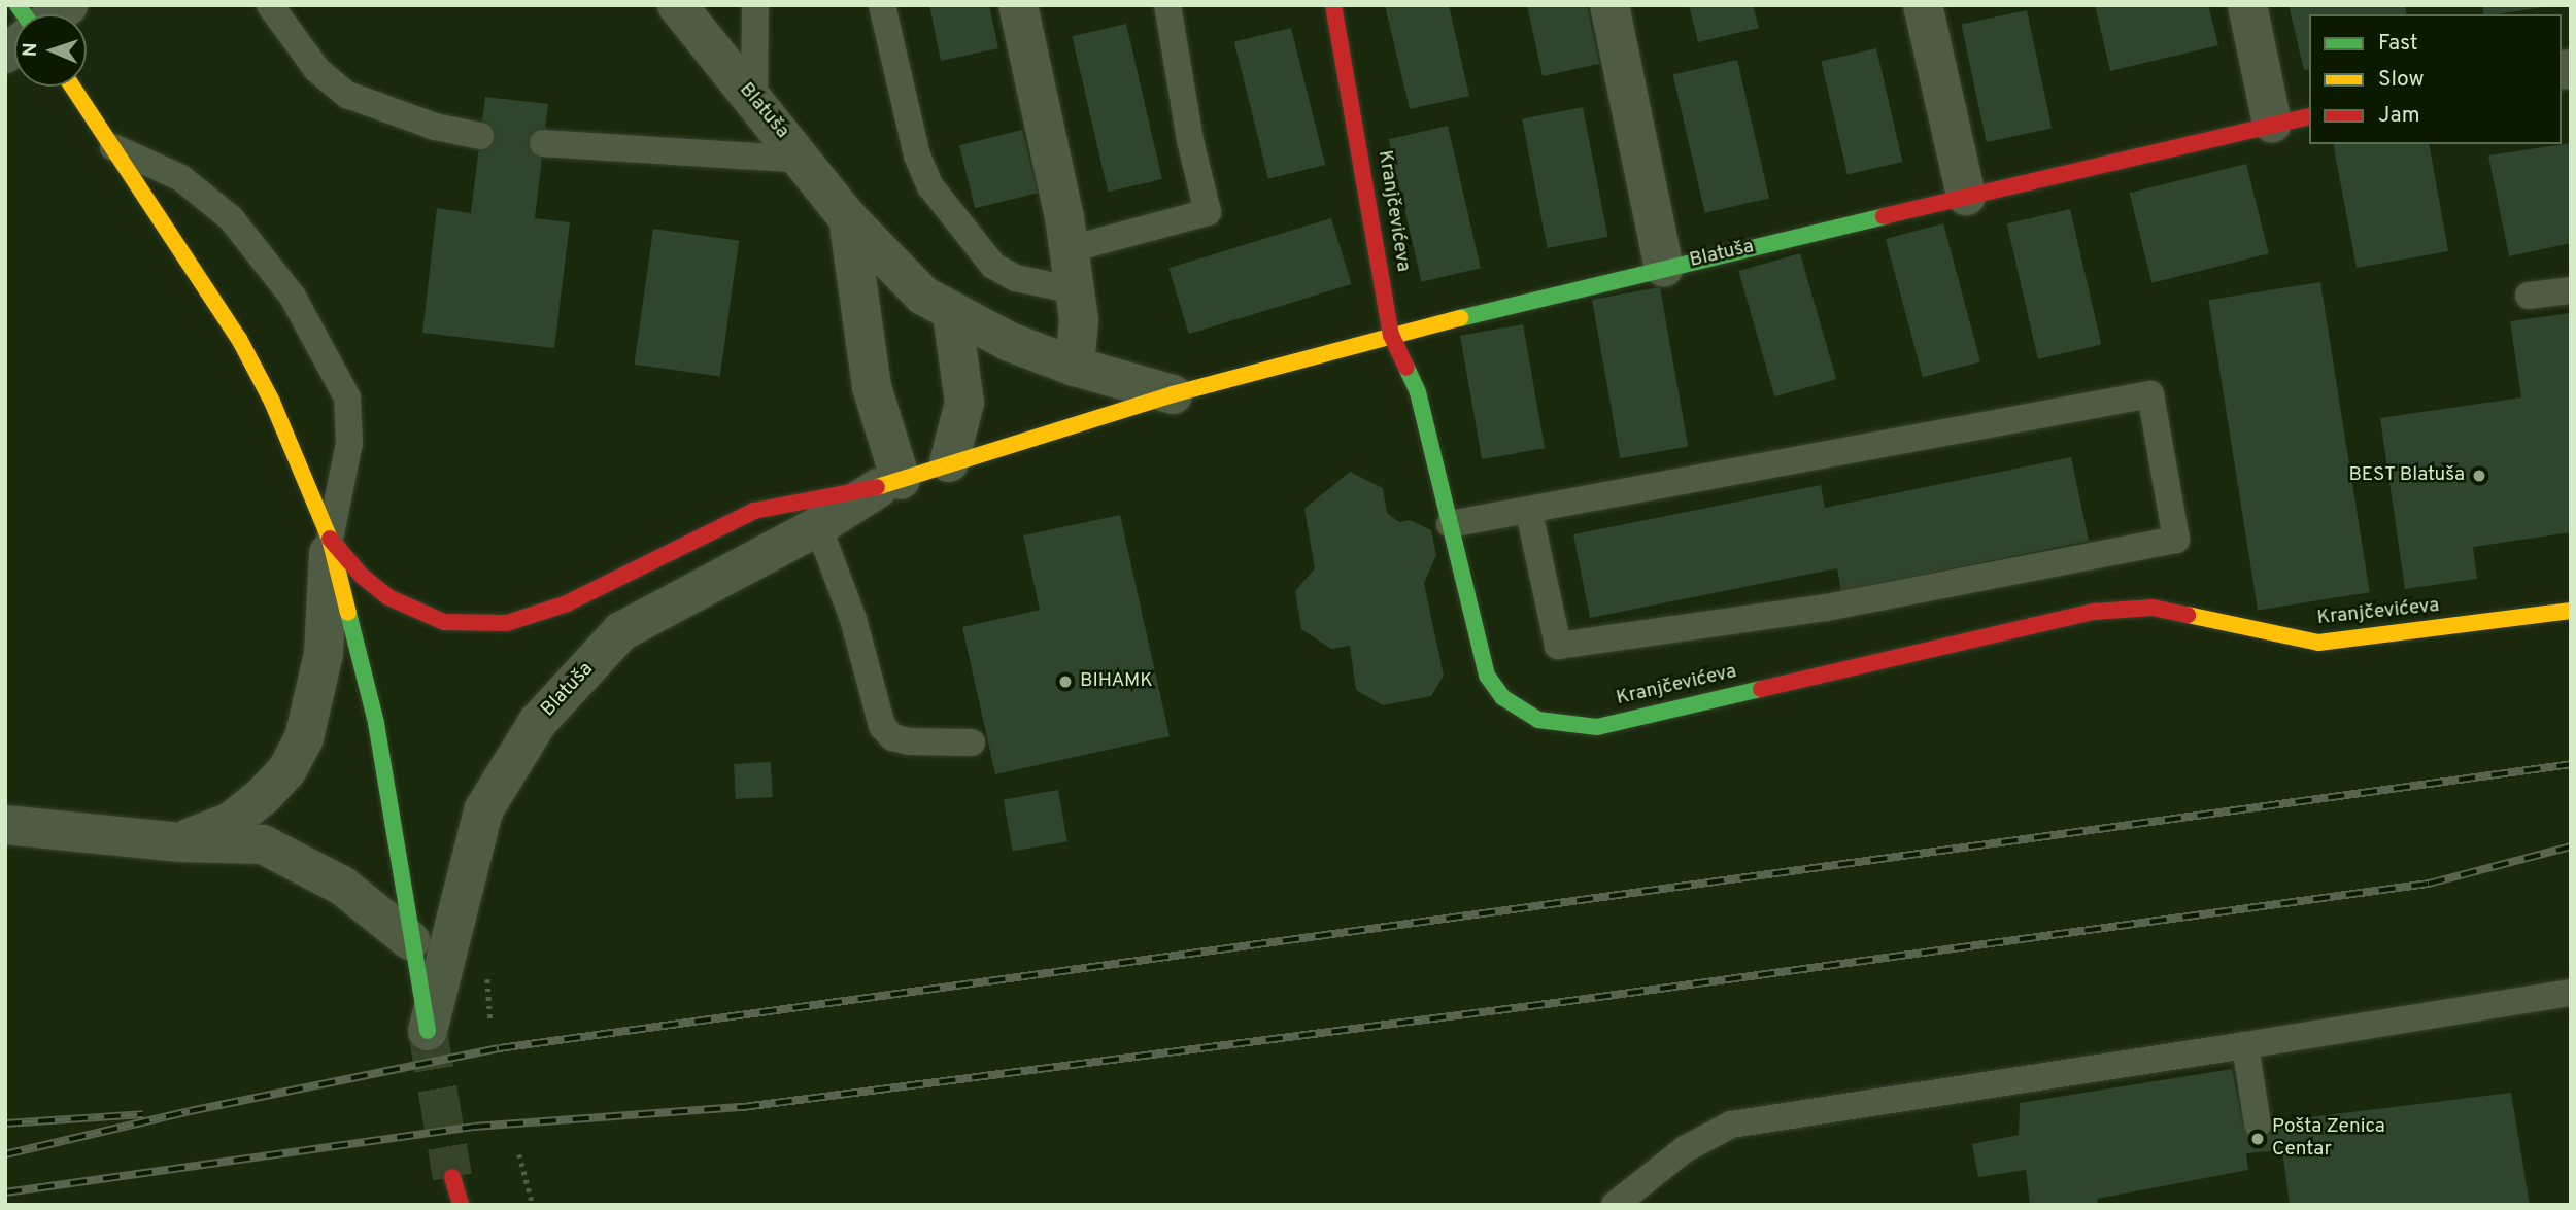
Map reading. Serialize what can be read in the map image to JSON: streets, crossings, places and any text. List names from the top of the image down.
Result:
{
  "streets": {
    "street": ["Blatuša", "Kranjčevićeva"]
  },
  "crossings": [
    ["Blatuša", "Kranjčevićeva"]
  ],
  "places": ["BEST Blatuša", "BIHAMK", "Pošta Zenica Centar"],
  "legend": ["Fast", "Slow", "Jam"],
  "north": "left"
}
